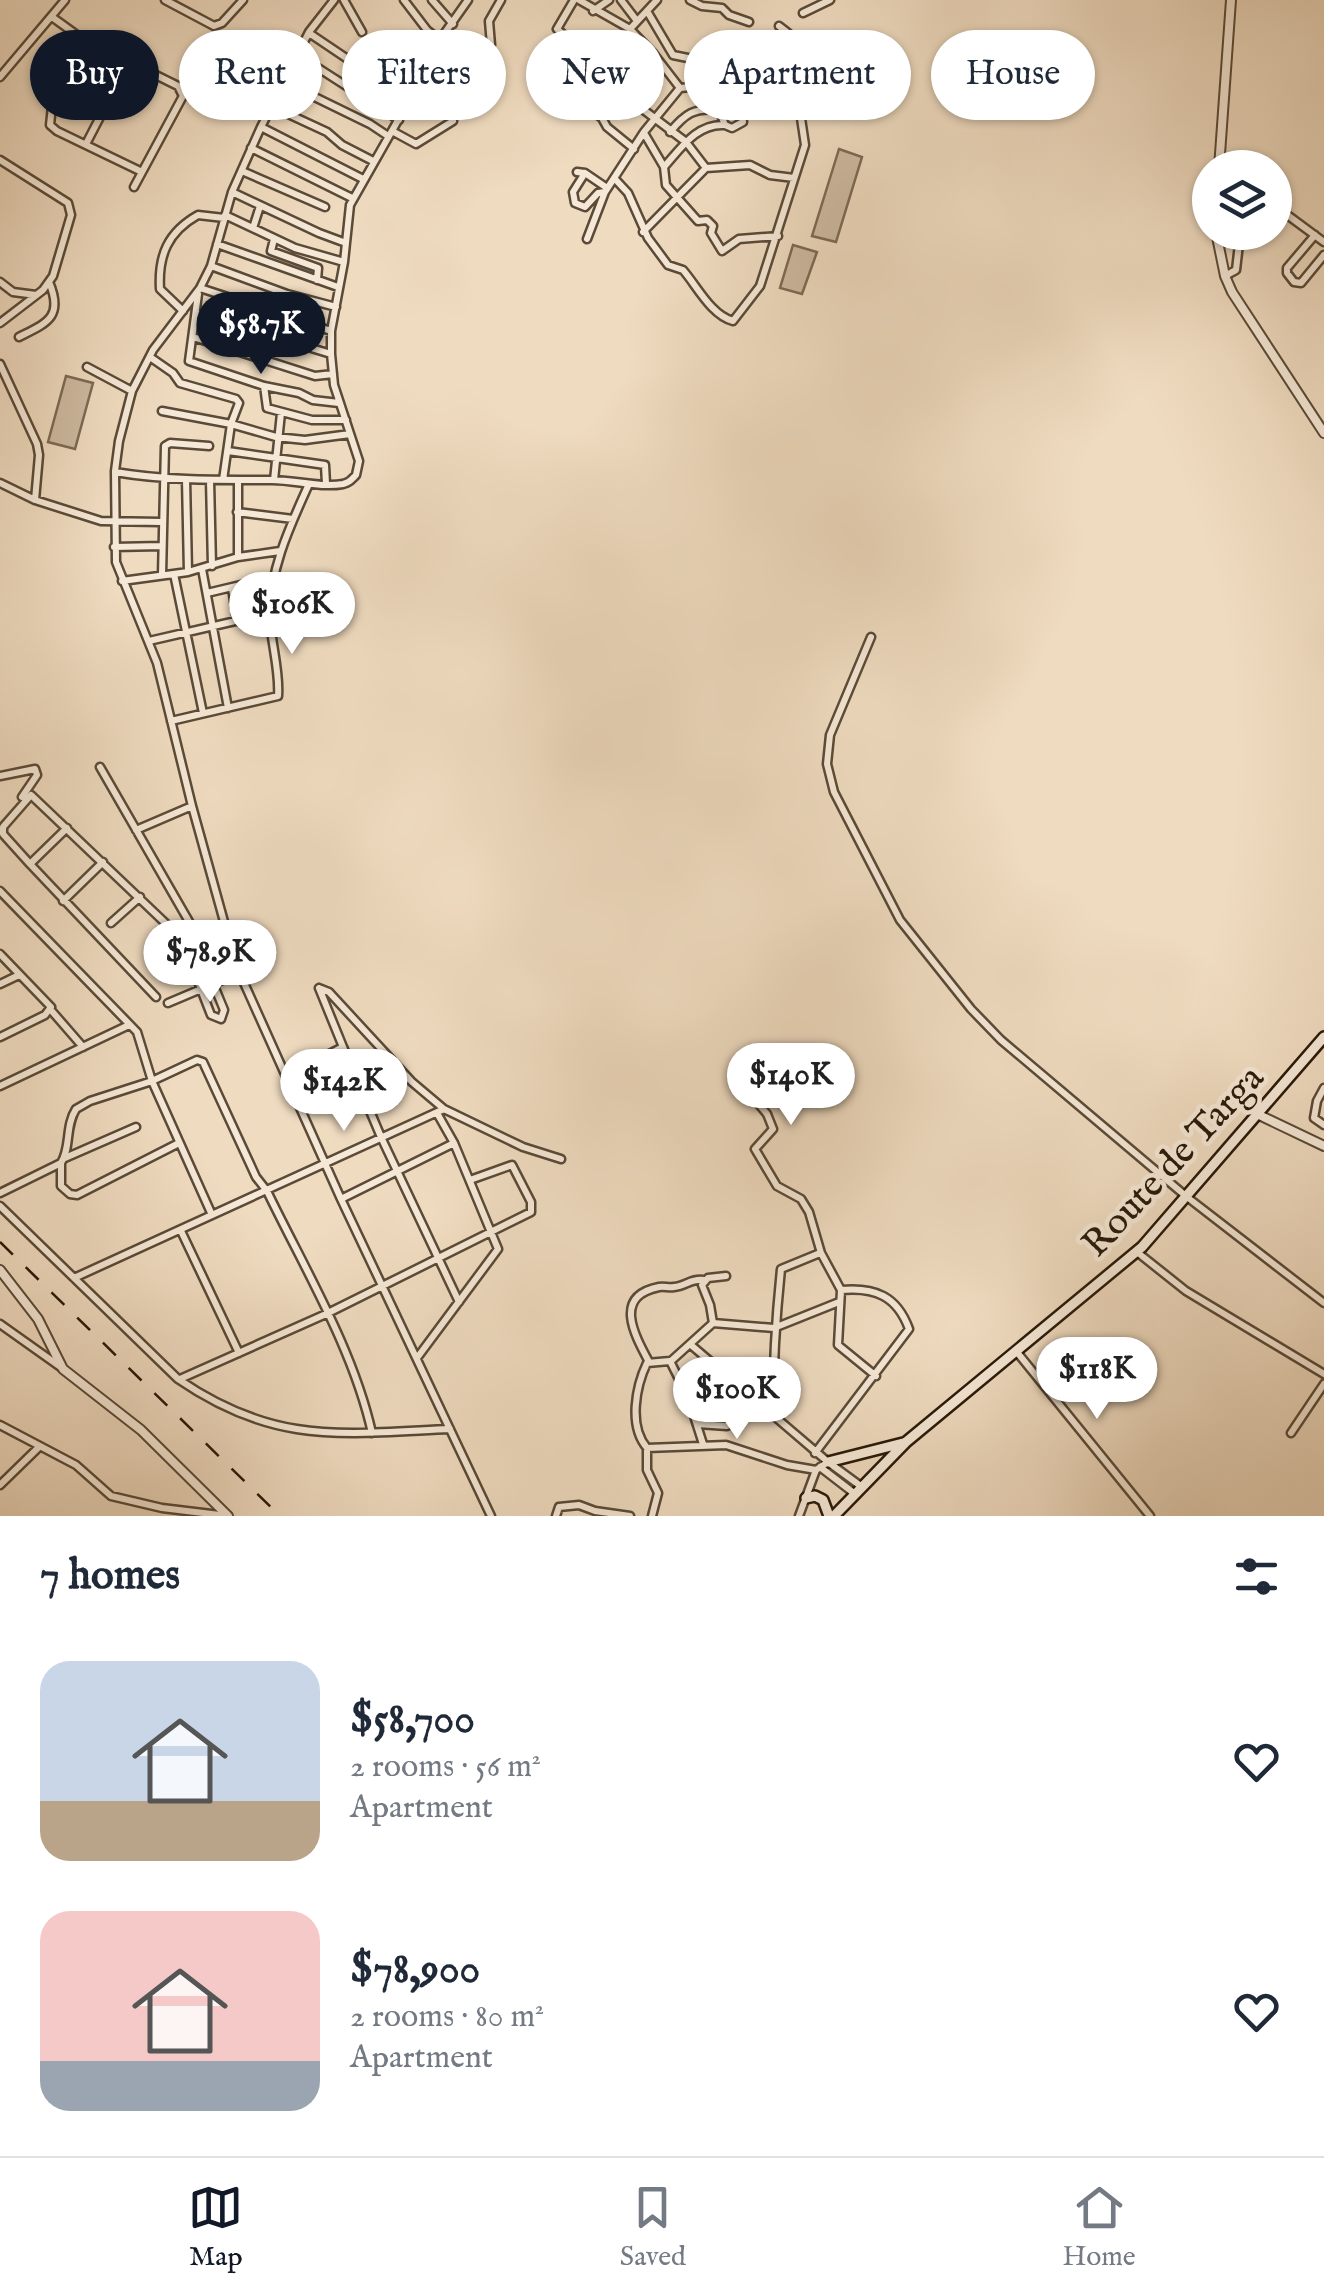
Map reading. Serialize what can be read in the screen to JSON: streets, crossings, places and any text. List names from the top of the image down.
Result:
{
  "streets": {
    "main road": ["Route de Targa"]
  },
  "page": {
    "chip": [
      "Buy",
      "Rent",
      "Filters",
      "New",
      "Apartment",
      "House"
    ],
    "price": [
      "$58.7K",
      "$106K",
      "$78.9K",
      "$140K",
      "$142K",
      "$118K",
      "$100K"
    ],
    "heading": "7 homes",
    "list": [
      {
        "name": "$58,700",
        "note": "2 rooms · 56 m² · Apartment"
      },
      {
        "name": "$78,900",
        "note": "2 rooms · 80 m² · Apartment"
      }
    ],
    "tabs": ["Map", "Saved", "Home"]
  }
}
